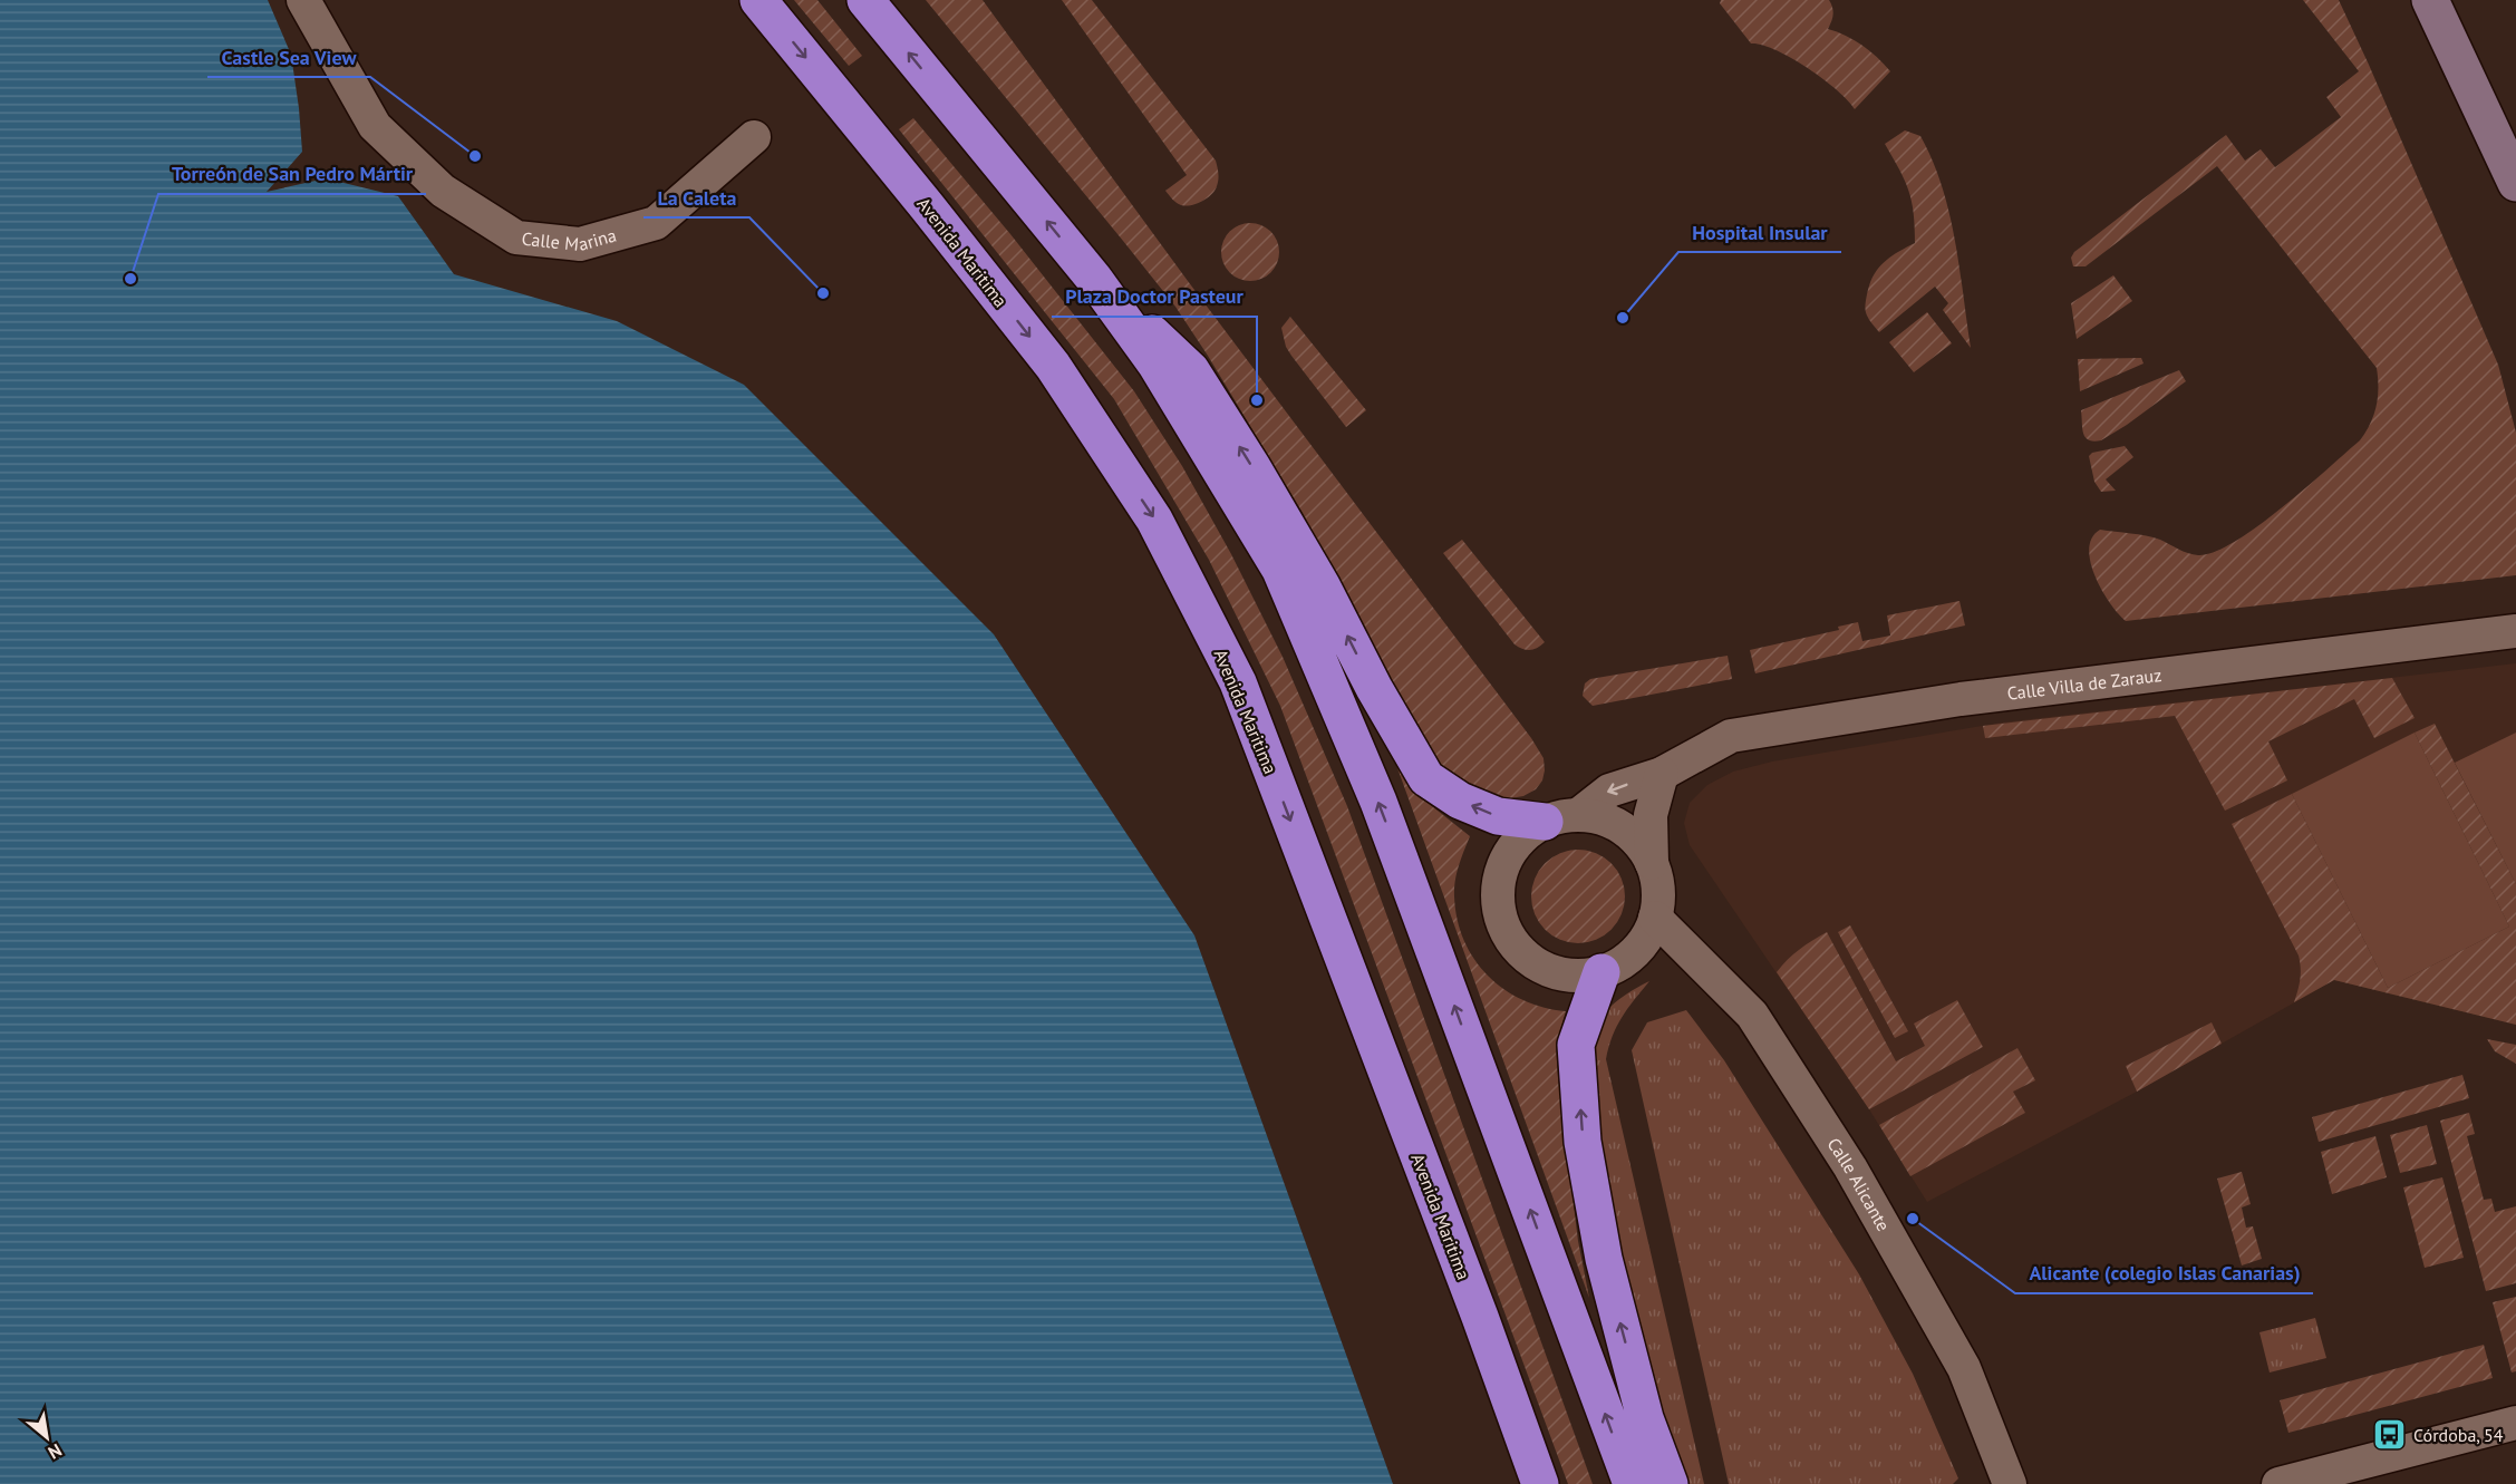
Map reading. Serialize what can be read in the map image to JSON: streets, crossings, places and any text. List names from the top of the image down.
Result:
{
  "streets": {
    "highway": ["Avenida Maritima"],
    "street": ["Calle Marina", "Calle Villa de Zarauz", "Calle Alicante"]
  },
  "crossings": [
    ["Calle Villa de Zarauz", "Calle Alicante"]
  ],
  "places": {
    "other": [
      "Castle Sea View",
      "Torreón de San Pedro Mártir",
      "La Caleta",
      "Hospital Insular",
      "Plaza Doctor Pasteur",
      "Alicante (colegio Islas Canarias)"
    ],
    "bus stop": ["Córdoba, 54"]
  },
  "north": "bottom right"
}
